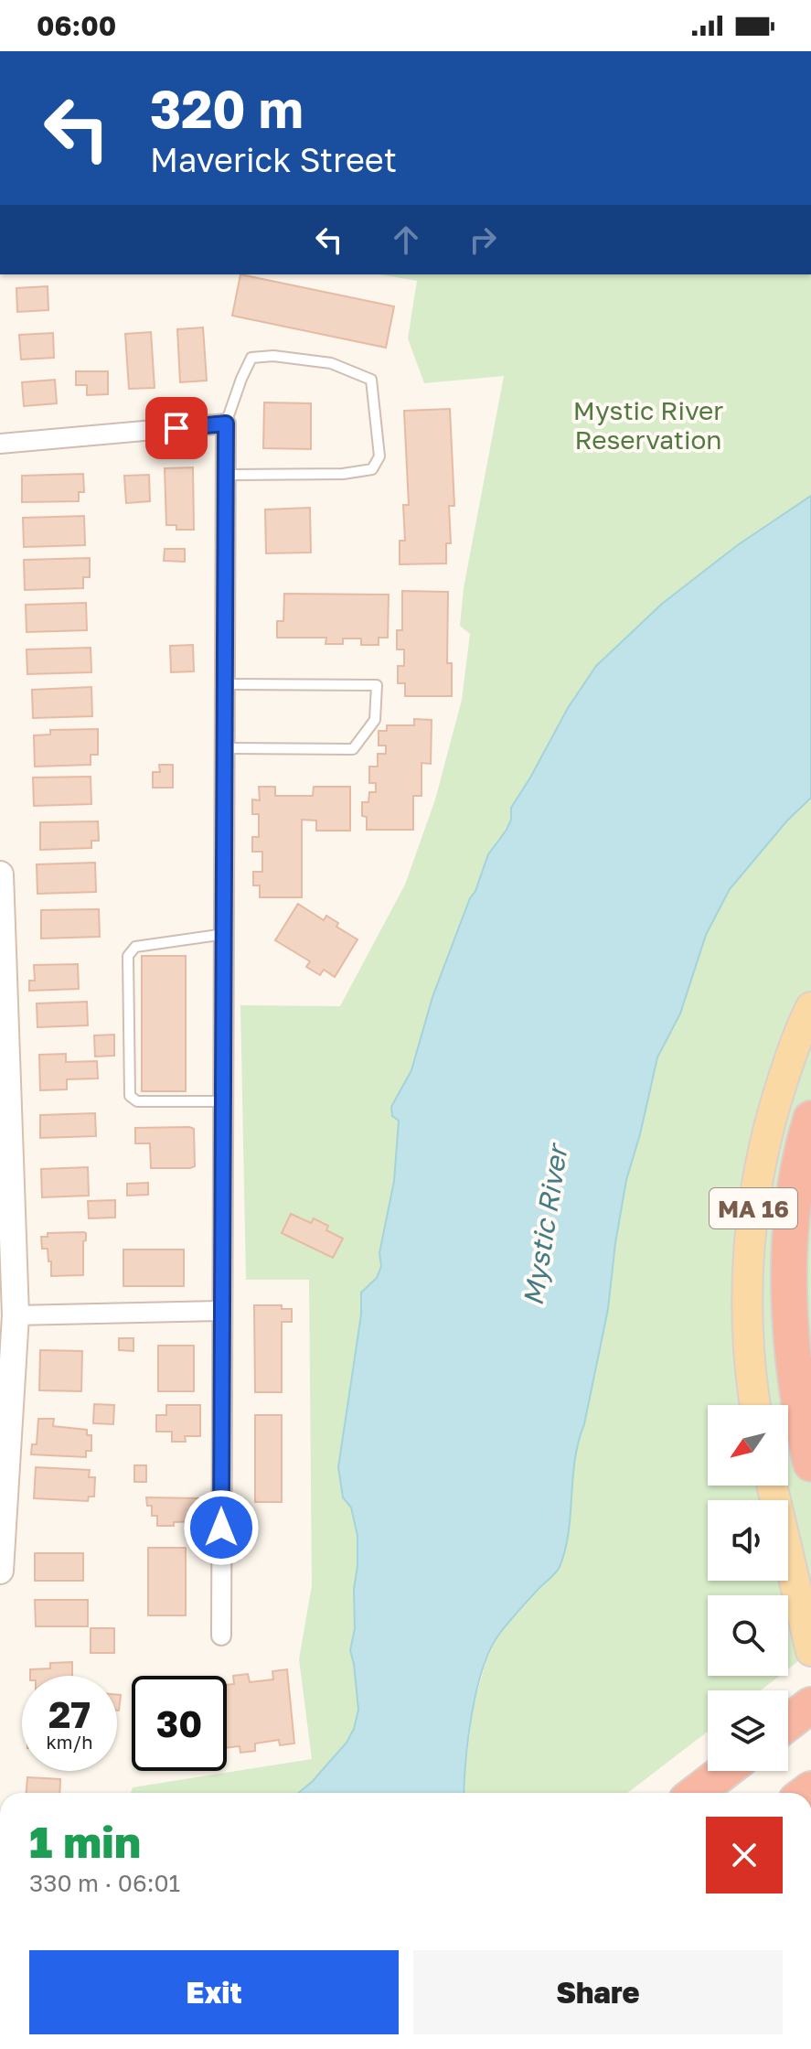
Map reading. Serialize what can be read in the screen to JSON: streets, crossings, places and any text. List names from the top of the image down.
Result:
{
  "streets": {
    "main road": ["MA 16"]
  },
  "water": ["Mystic River"],
  "parks": ["Mystic River Reservation"],
  "north": "bottom left",
  "page": {
    "status": "06:00",
    "turn": ["320 m", "Maverick Street"],
    "speed": "27 km/h",
    "limit": "30",
    "heading": ["1 min", "330 m · 06:01"],
    "buttons": ["Exit", "Share"]
  }
}
